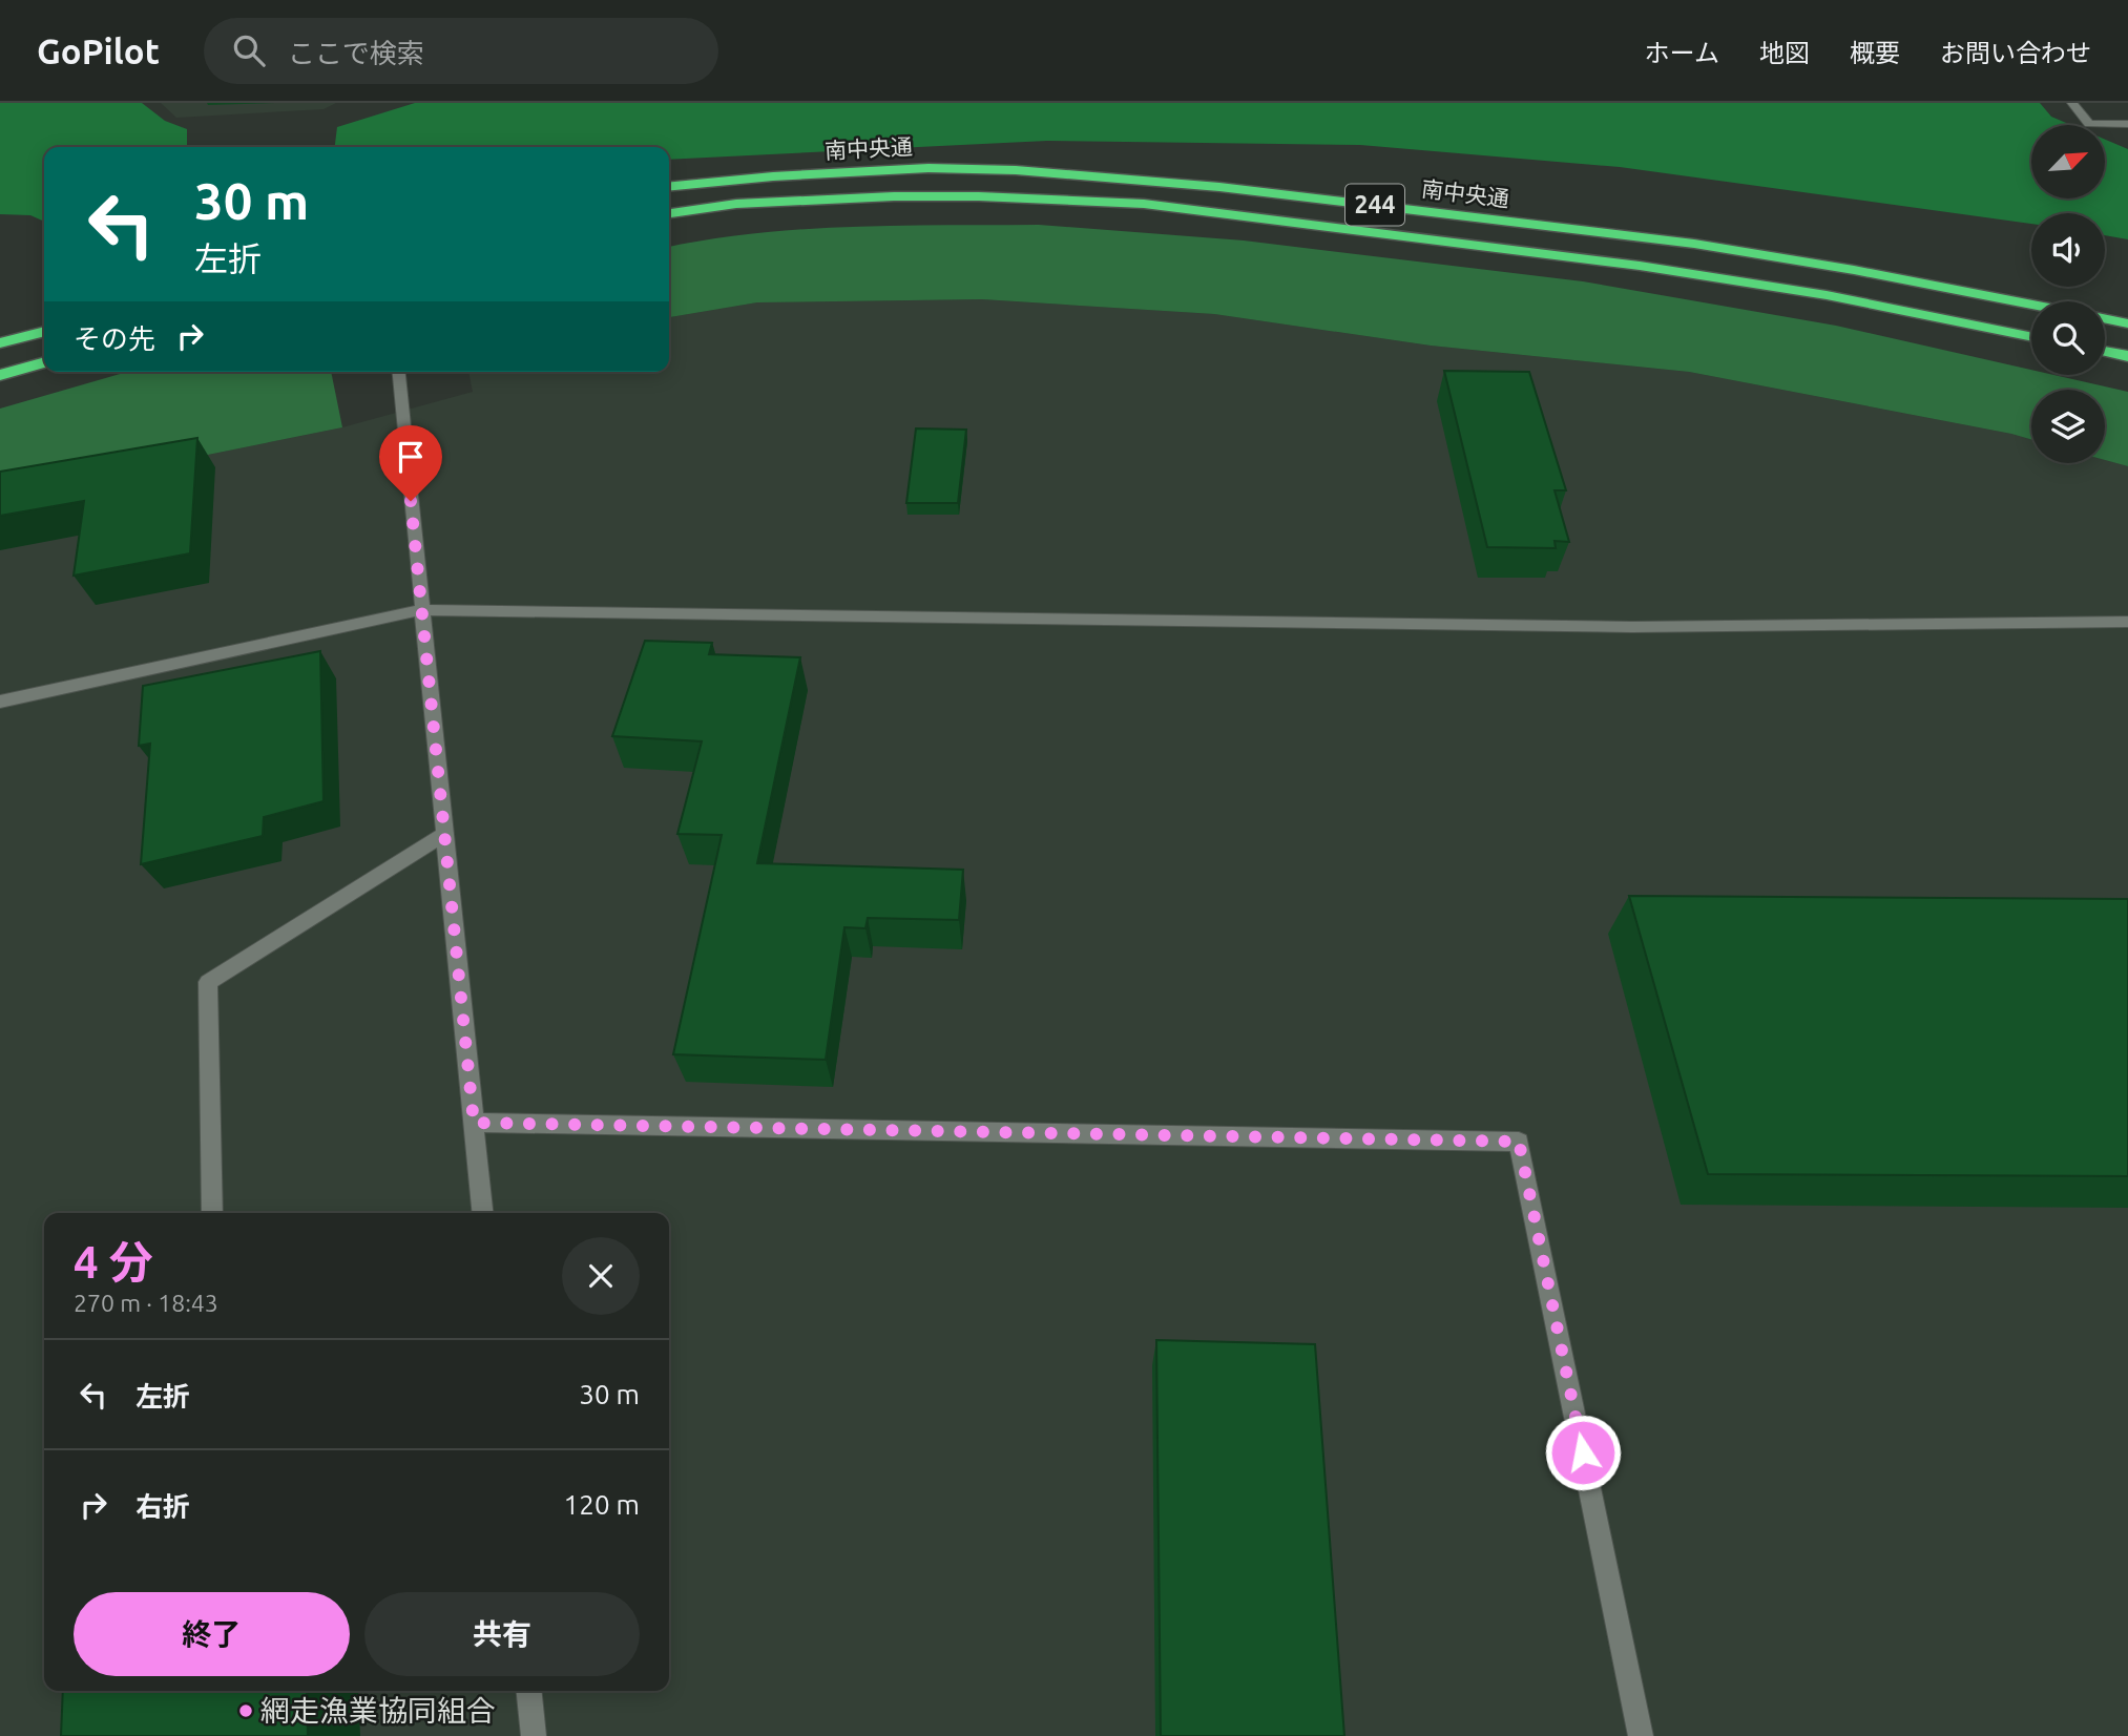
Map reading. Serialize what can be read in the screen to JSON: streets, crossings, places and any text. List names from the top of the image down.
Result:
{
  "streets": {
    "highway": ["南中央通", "244"]
  },
  "places": ["網走漁業協同組合"],
  "north": "top right",
  "page": {
    "header": "GoPilot",
    "search": "ここで検索",
    "nav": [
      "ホーム",
      "地図",
      "概要",
      "お問い合わせ"
    ],
    "turn": ["30 m", "左折"],
    "then": "その先",
    "heading": ["4 分", "270 m · 18:43"],
    "list": [
      {
        "name": "左折",
        "value": "30 m"
      },
      {
        "name": "右折",
        "value": "120 m"
      }
    ],
    "buttons": ["終了", "共有"]
  }
}
